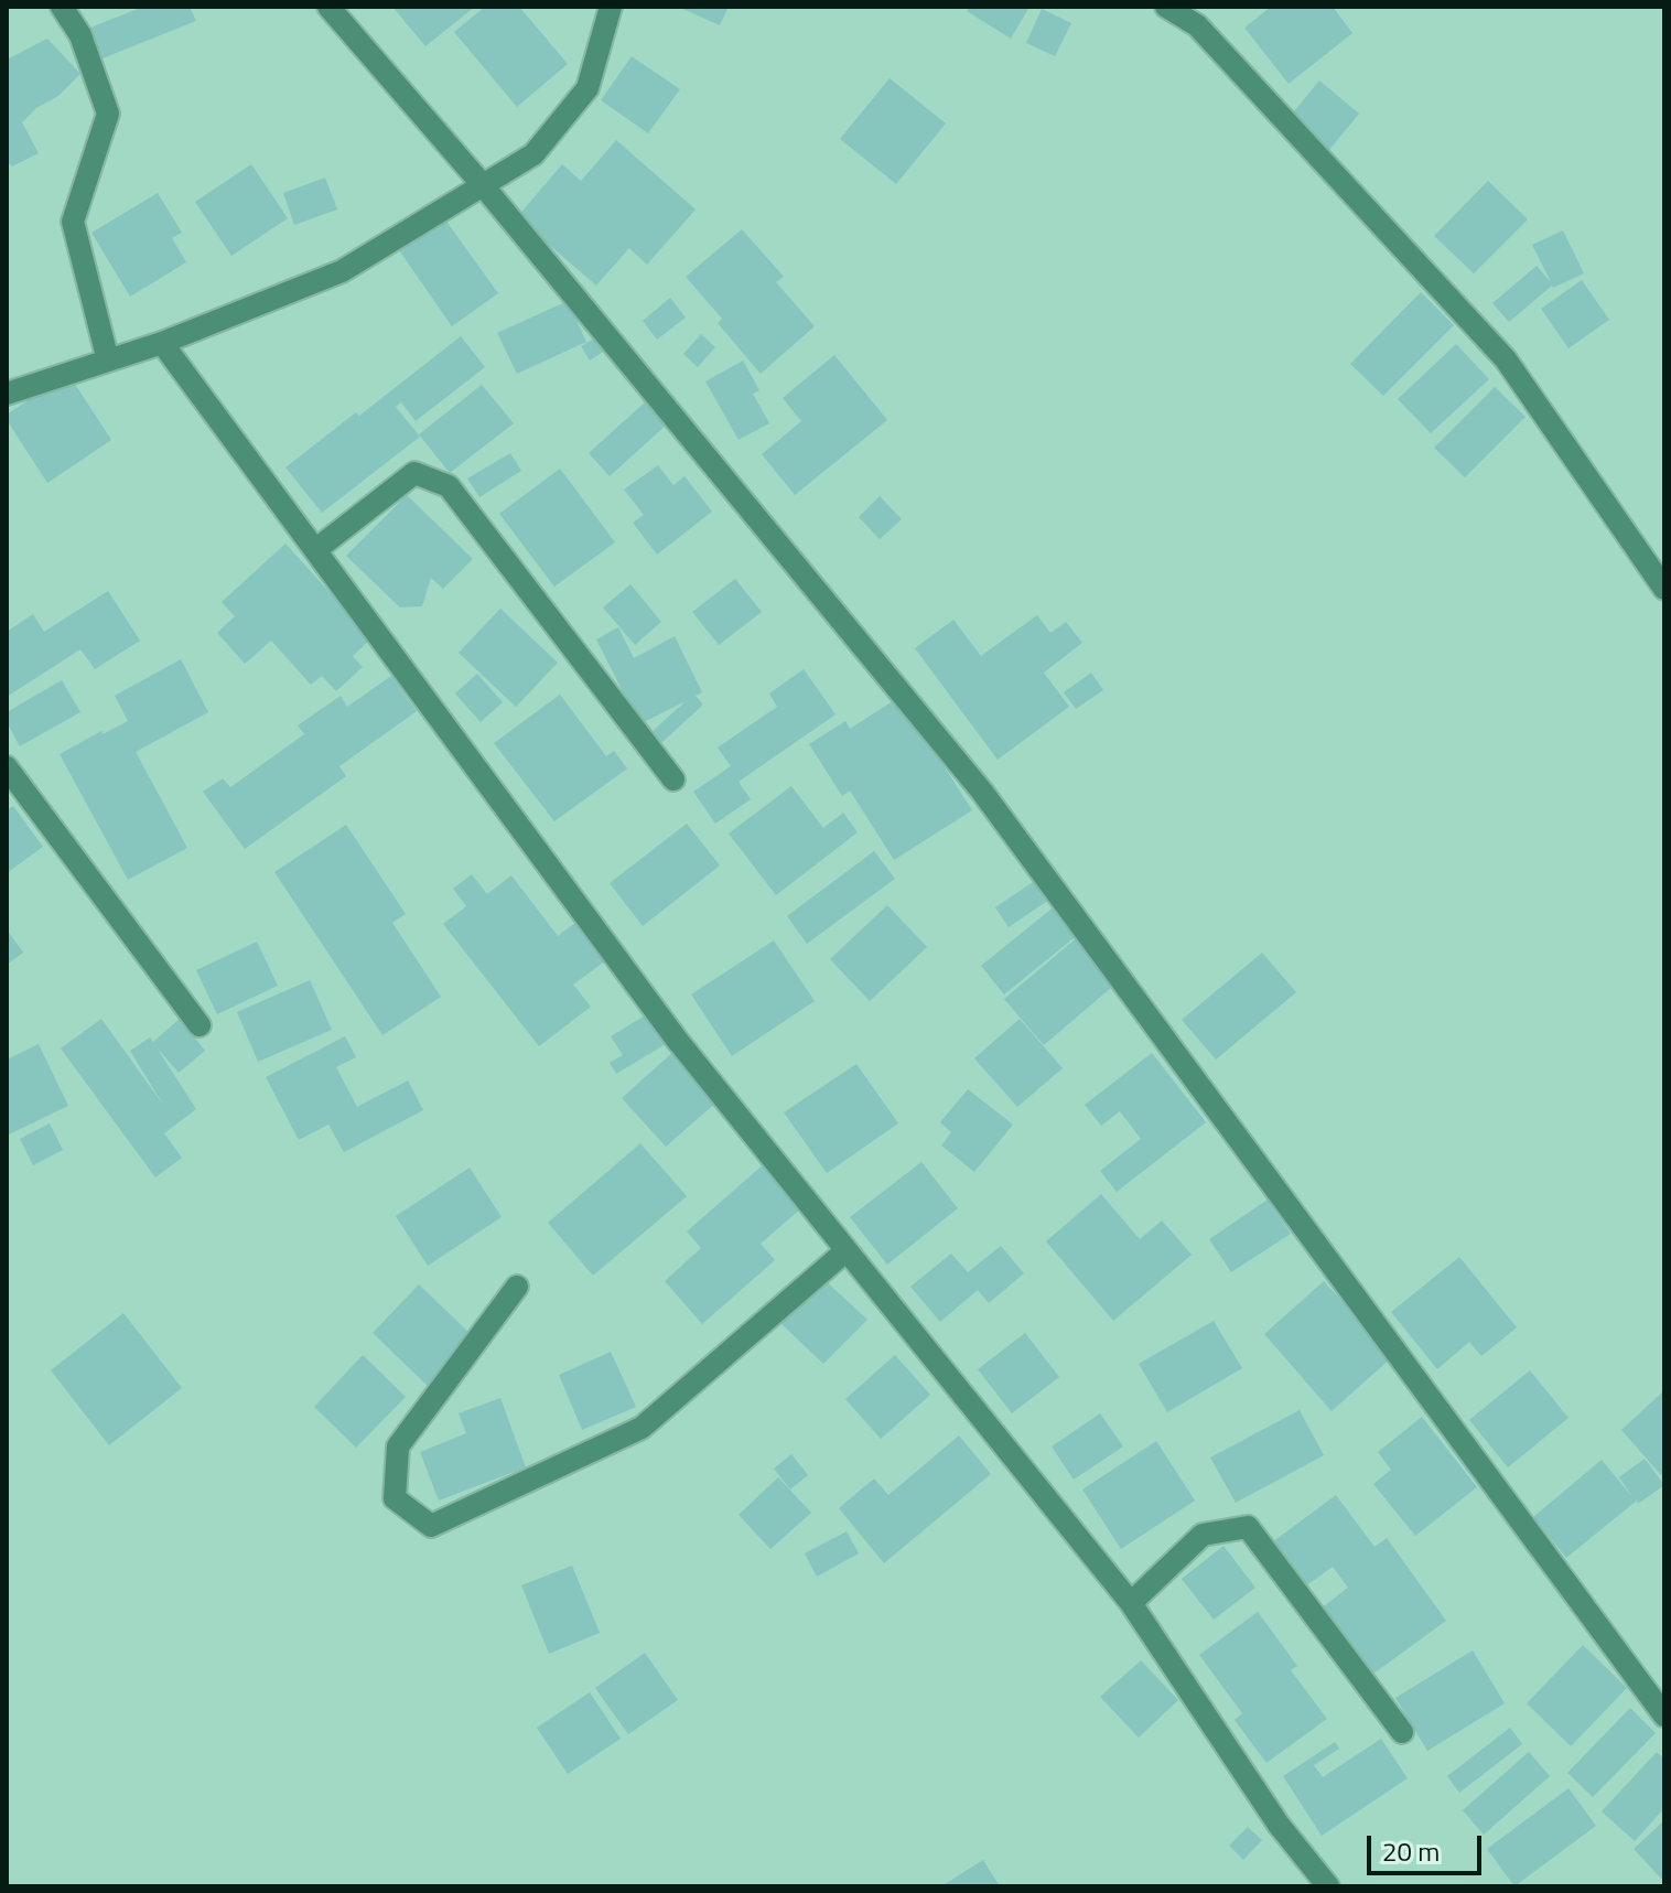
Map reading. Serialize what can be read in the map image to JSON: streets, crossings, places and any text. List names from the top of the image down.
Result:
{
  "scale_bar": "20 m"
}
